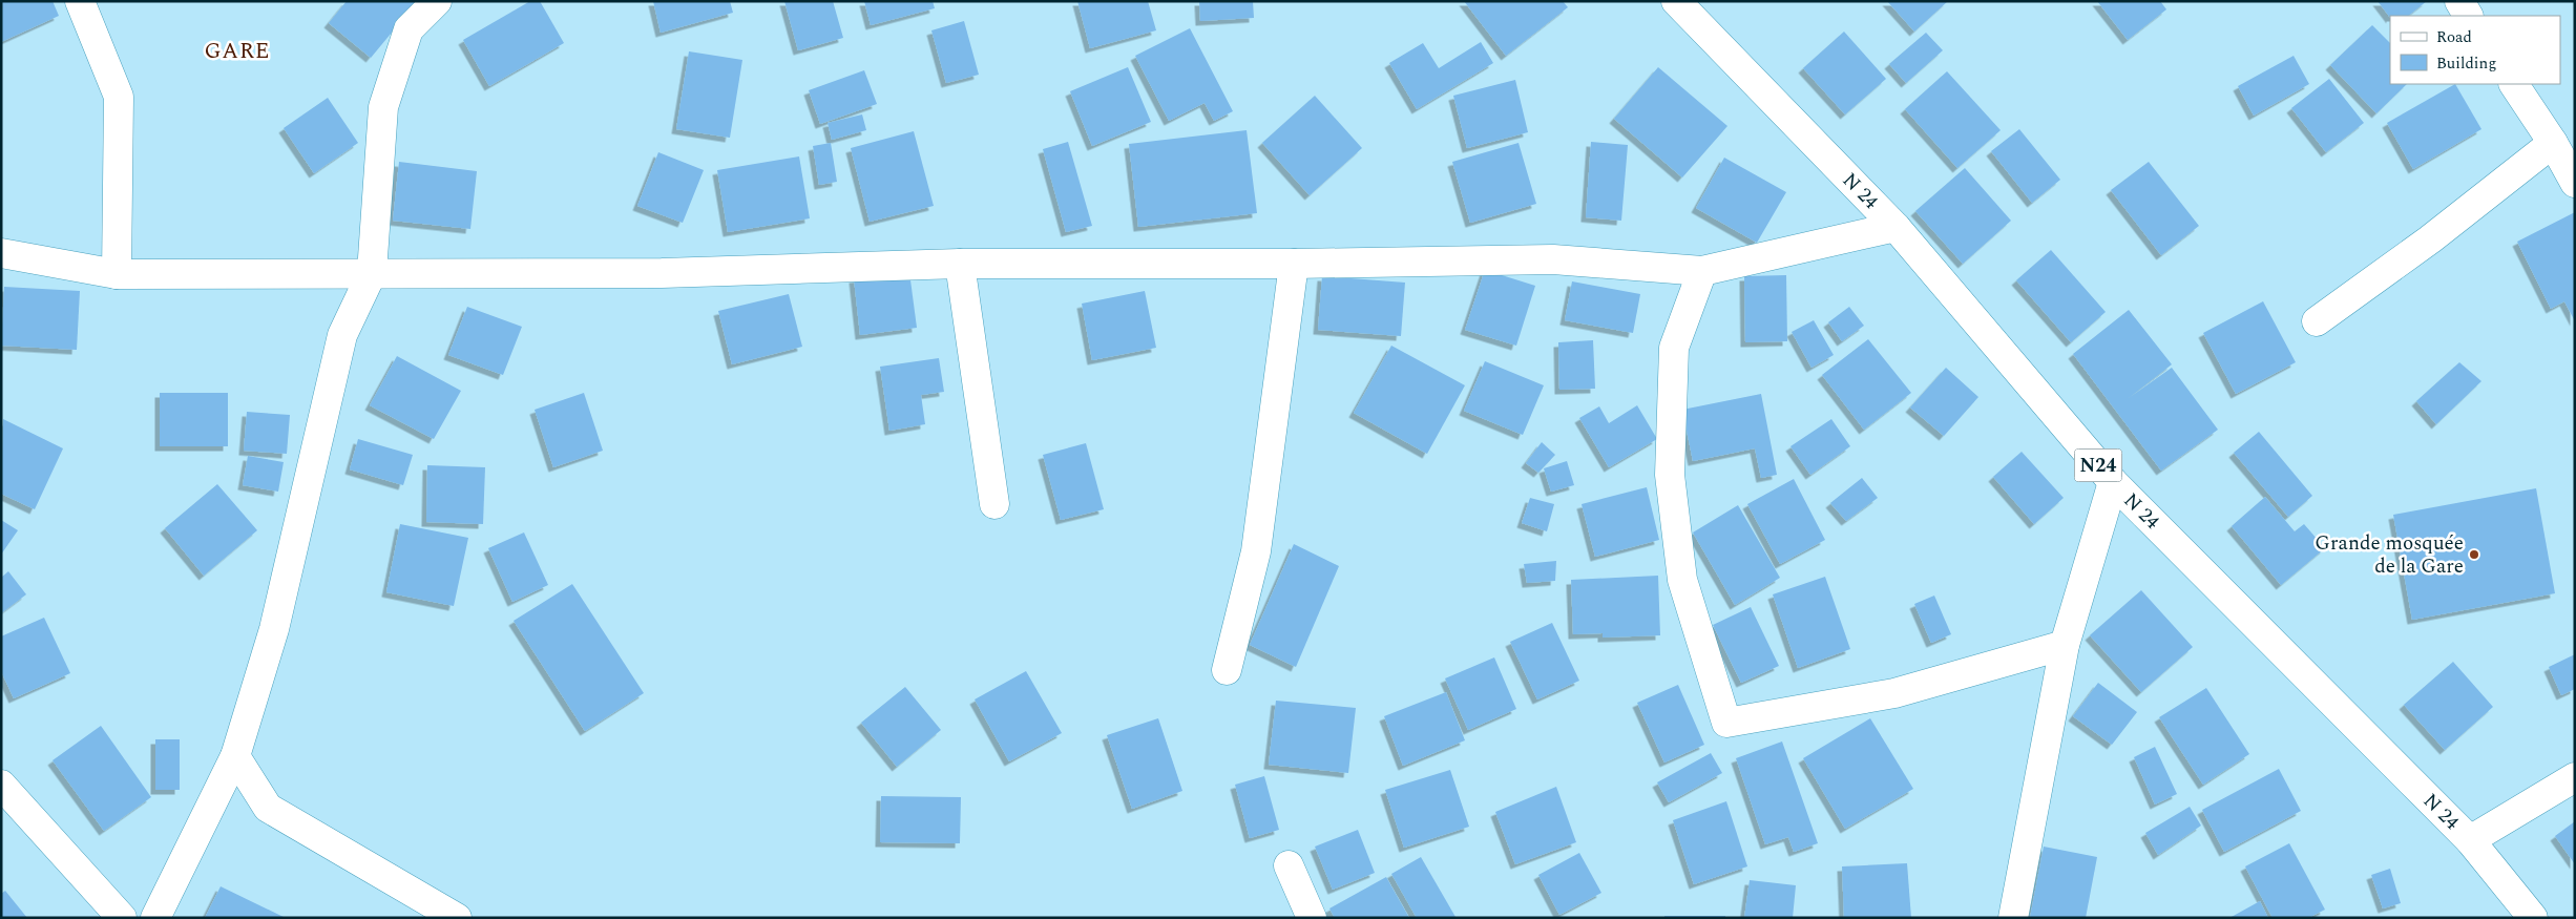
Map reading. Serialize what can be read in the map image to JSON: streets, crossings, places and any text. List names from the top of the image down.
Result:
{
  "streets": {
    "street": ["N 24", "N24"]
  },
  "districts": ["GARE"],
  "places": ["Grande mosquée de la Gare"],
  "legend": ["Road", "Building"]
}
